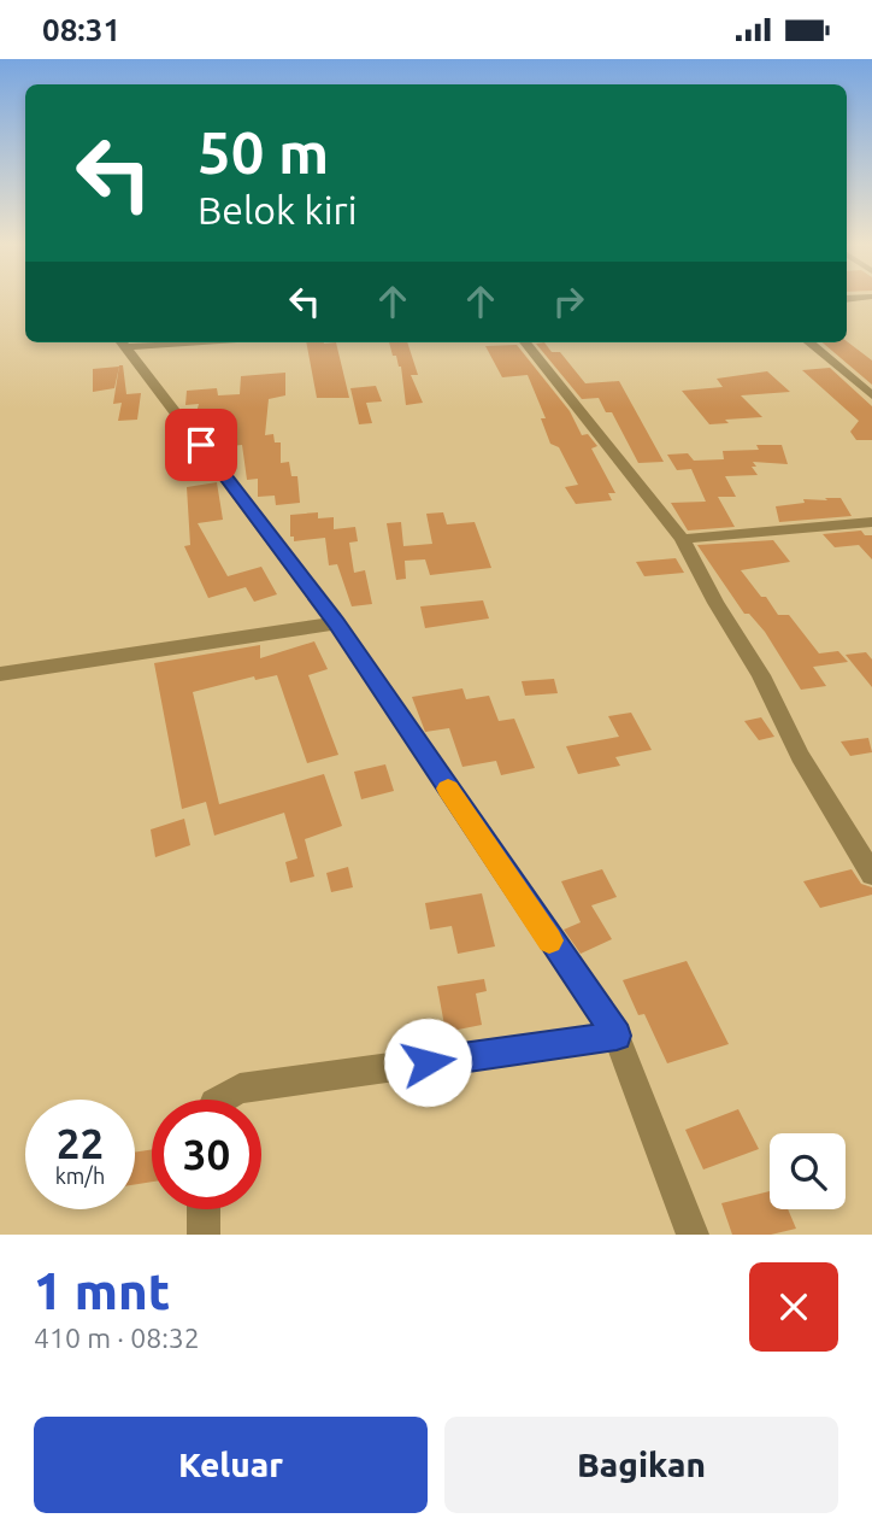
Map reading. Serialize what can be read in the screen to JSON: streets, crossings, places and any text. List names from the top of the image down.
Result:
{
  "page": {
    "status": "08:31",
    "turn": ["50 m", "Belok kiri"],
    "speed": "22 km/h",
    "limit": "30",
    "heading": ["1 mnt", "410 m · 08:32"],
    "buttons": ["Keluar", "Bagikan"]
  }
}
